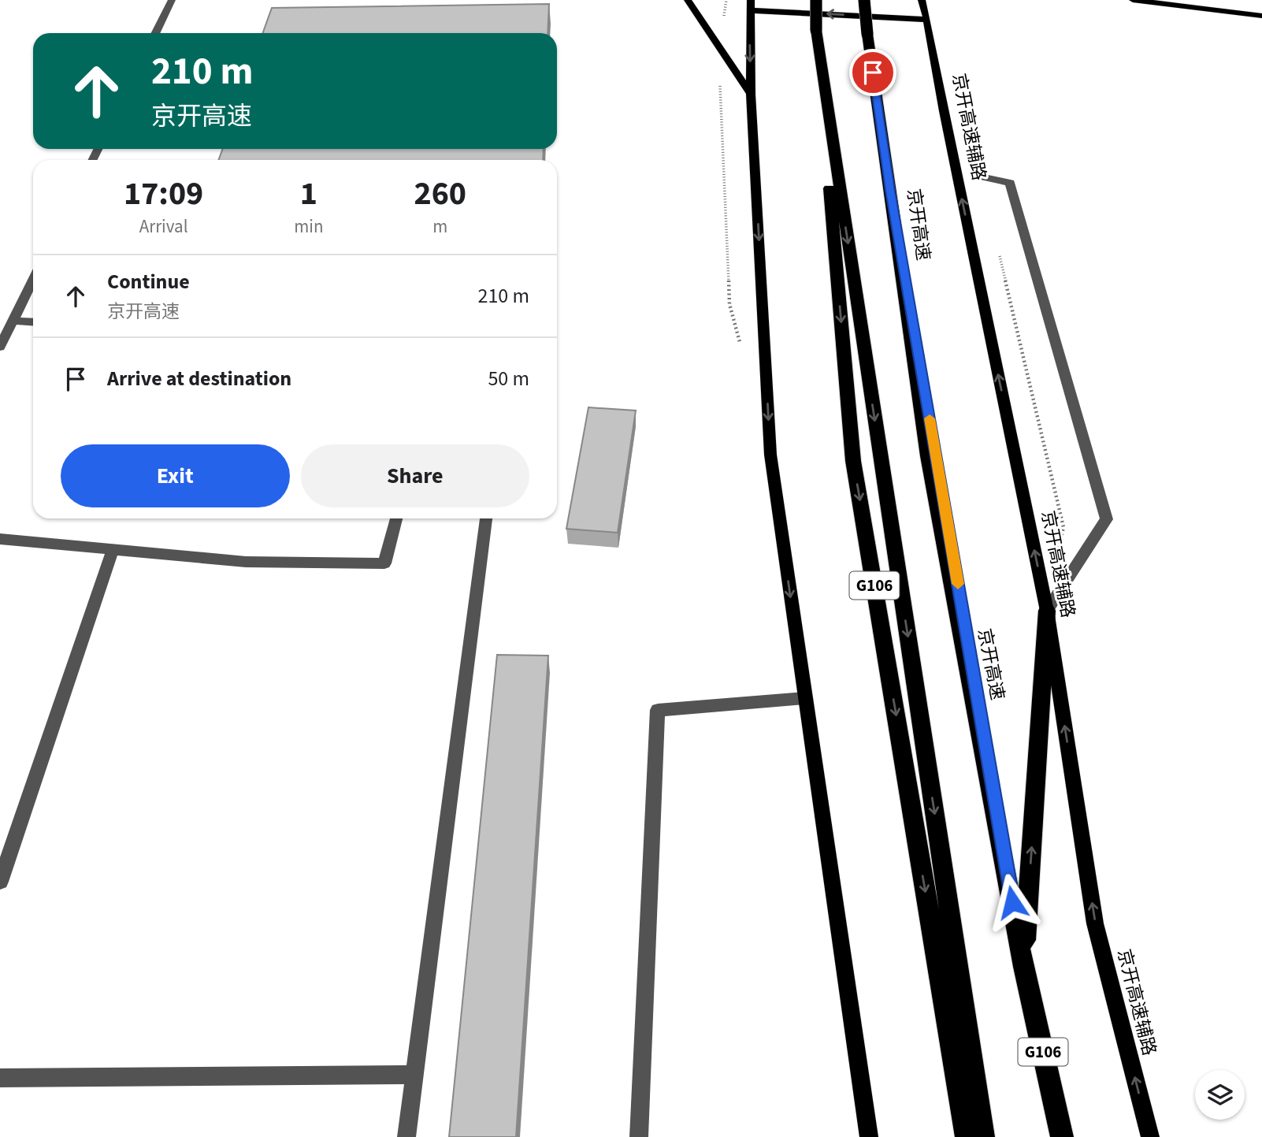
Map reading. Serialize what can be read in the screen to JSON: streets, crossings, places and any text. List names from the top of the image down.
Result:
{
  "streets": {
    "highway": ["京开高速", "G106"],
    "main road": ["京开高速辅路"]
  },
  "crossings": [
    ["京开高速", "G106"]
  ],
  "one_way": ["京开高速辅路"],
  "page": {
    "turn": ["210 m", "京开高速"],
    "eta": [
      "17:09",
      "Arrival",
      "1",
      "min",
      "260",
      "m"
    ],
    "list": [
      {
        "name": "Continue",
        "note": "京开高速",
        "value": "210 m"
      },
      {
        "name": "Arrive at destination",
        "value": "50 m"
      }
    ],
    "buttons": ["Exit", "Share"]
  }
}
